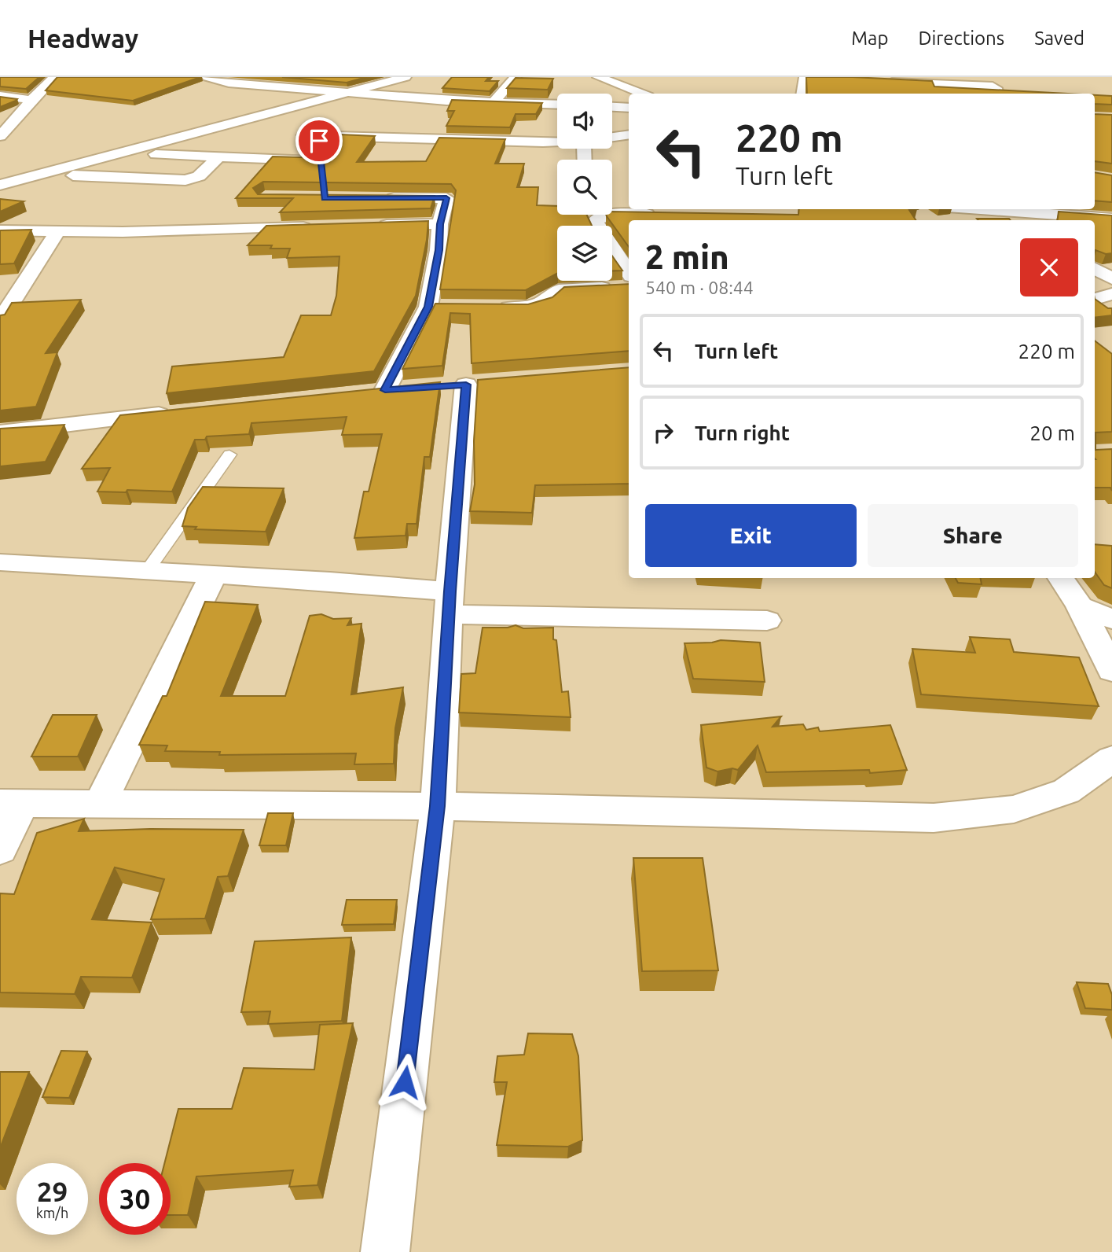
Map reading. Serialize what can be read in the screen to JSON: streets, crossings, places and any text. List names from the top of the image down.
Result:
{
  "page": {
    "header": "Headway",
    "nav": ["Map", "Directions", "Saved"],
    "turn": ["220 m", "Turn left"],
    "heading": ["2 min", "540 m · 08:44"],
    "list": [
      {
        "name": "Turn left",
        "value": "220 m"
      },
      {
        "name": "Turn right",
        "value": "20 m"
      }
    ],
    "buttons": ["Exit", "Share"],
    "speed": "29 km/h",
    "limit": "30"
  }
}
